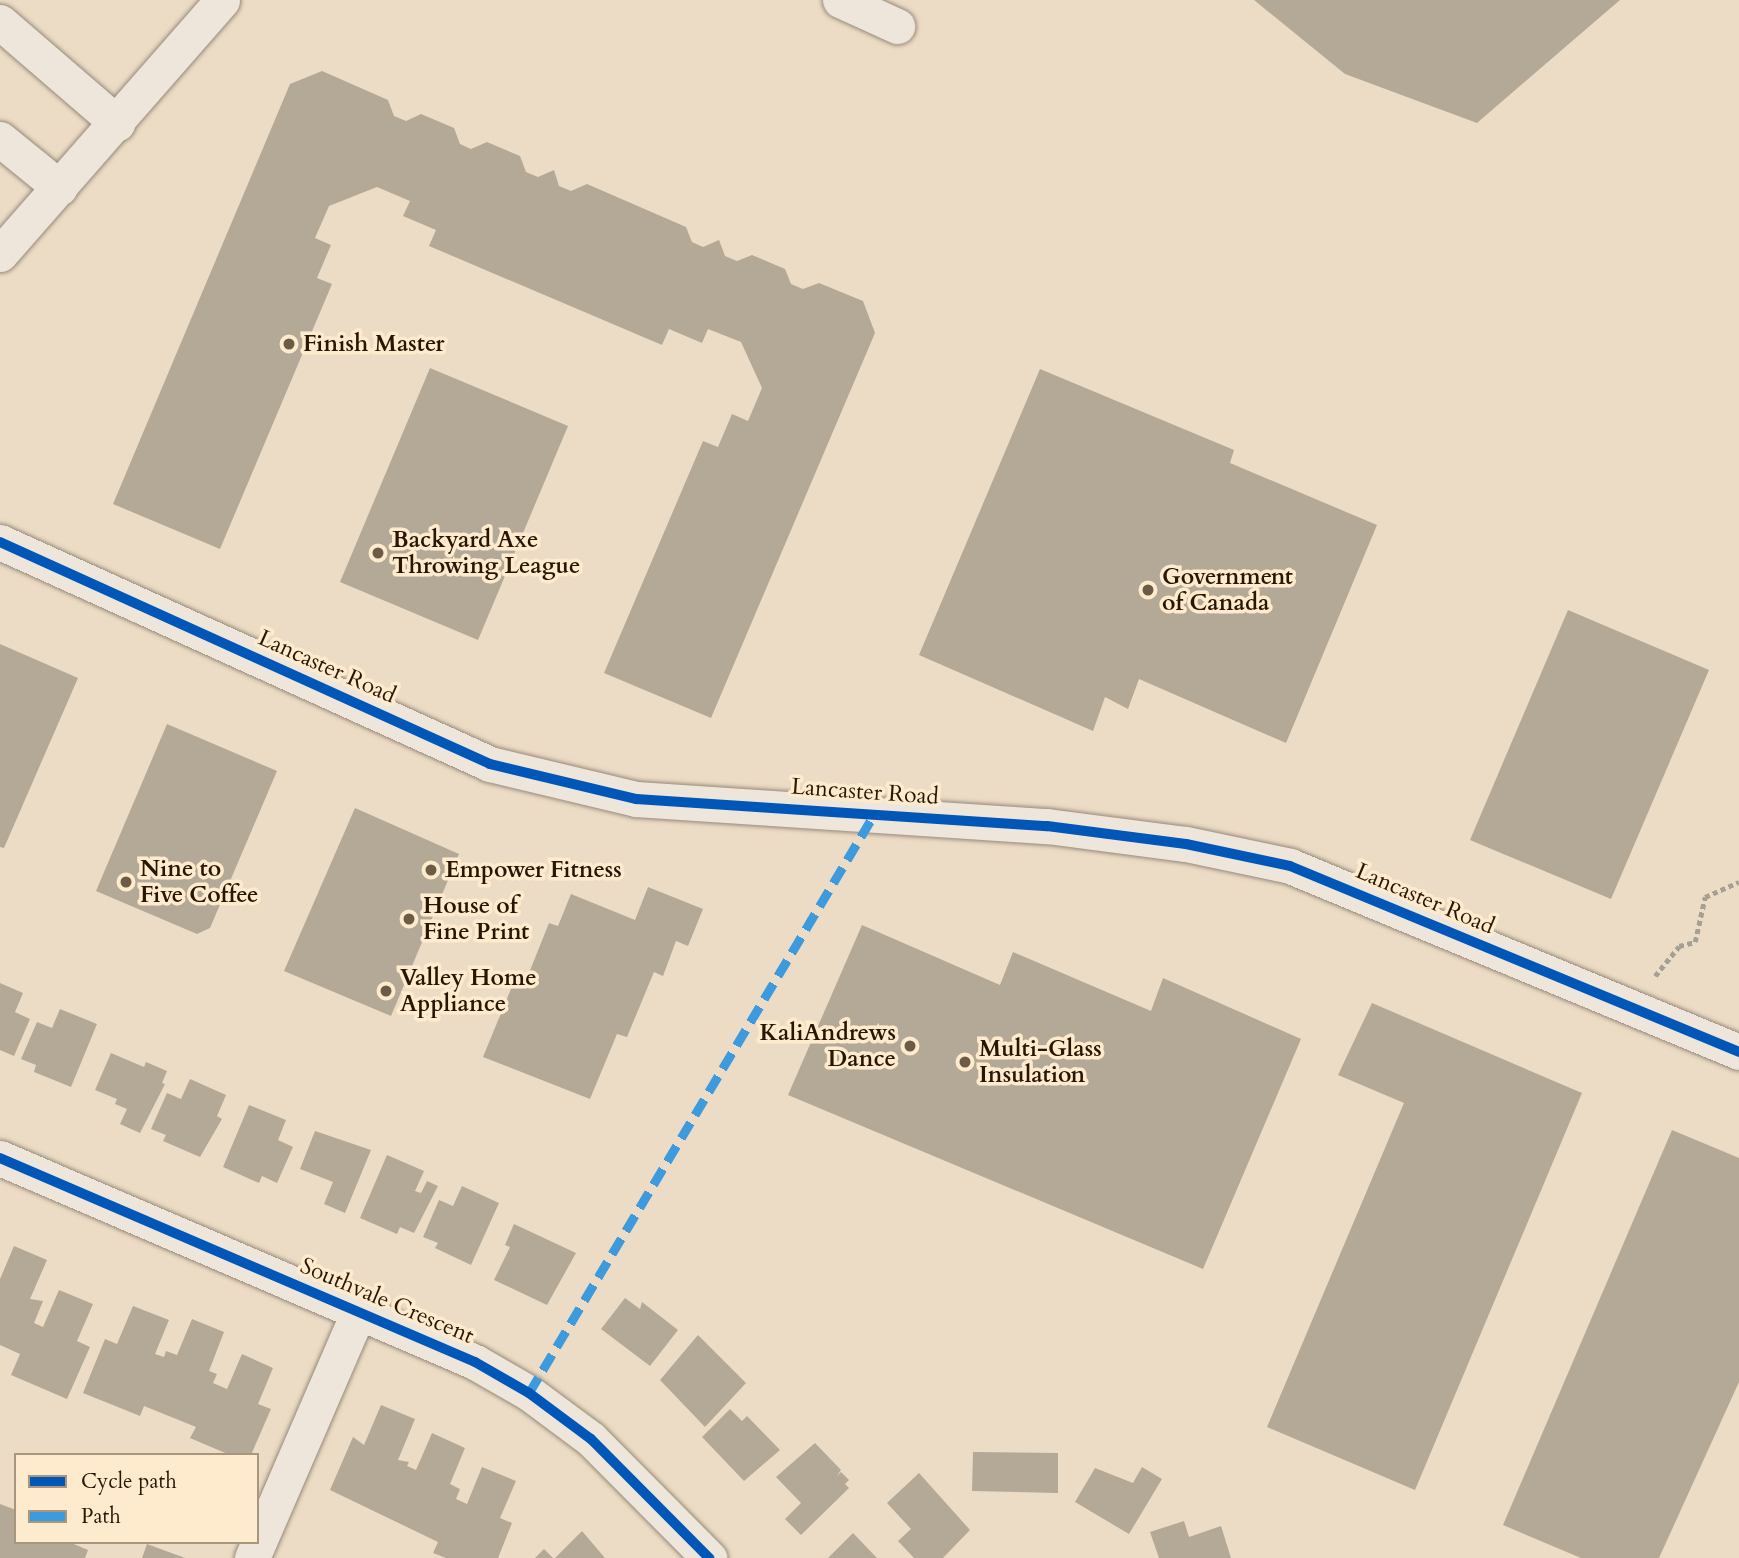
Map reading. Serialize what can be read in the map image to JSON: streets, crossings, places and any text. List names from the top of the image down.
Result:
{
  "streets": {
    "street": ["Lancaster Road", "Southvale Crescent"]
  },
  "places": [
    "Finish Master",
    "Backyard Axe Throwing League",
    "Government of Canada",
    "Empower Fitness",
    "Nine to Five Coffee",
    "House of Fine Print",
    "Valley Home Appliance",
    "KaliAndrews Dance",
    "Multi-Glass Insulation"
  ],
  "legend": ["Cycle path", "Path"]
}
